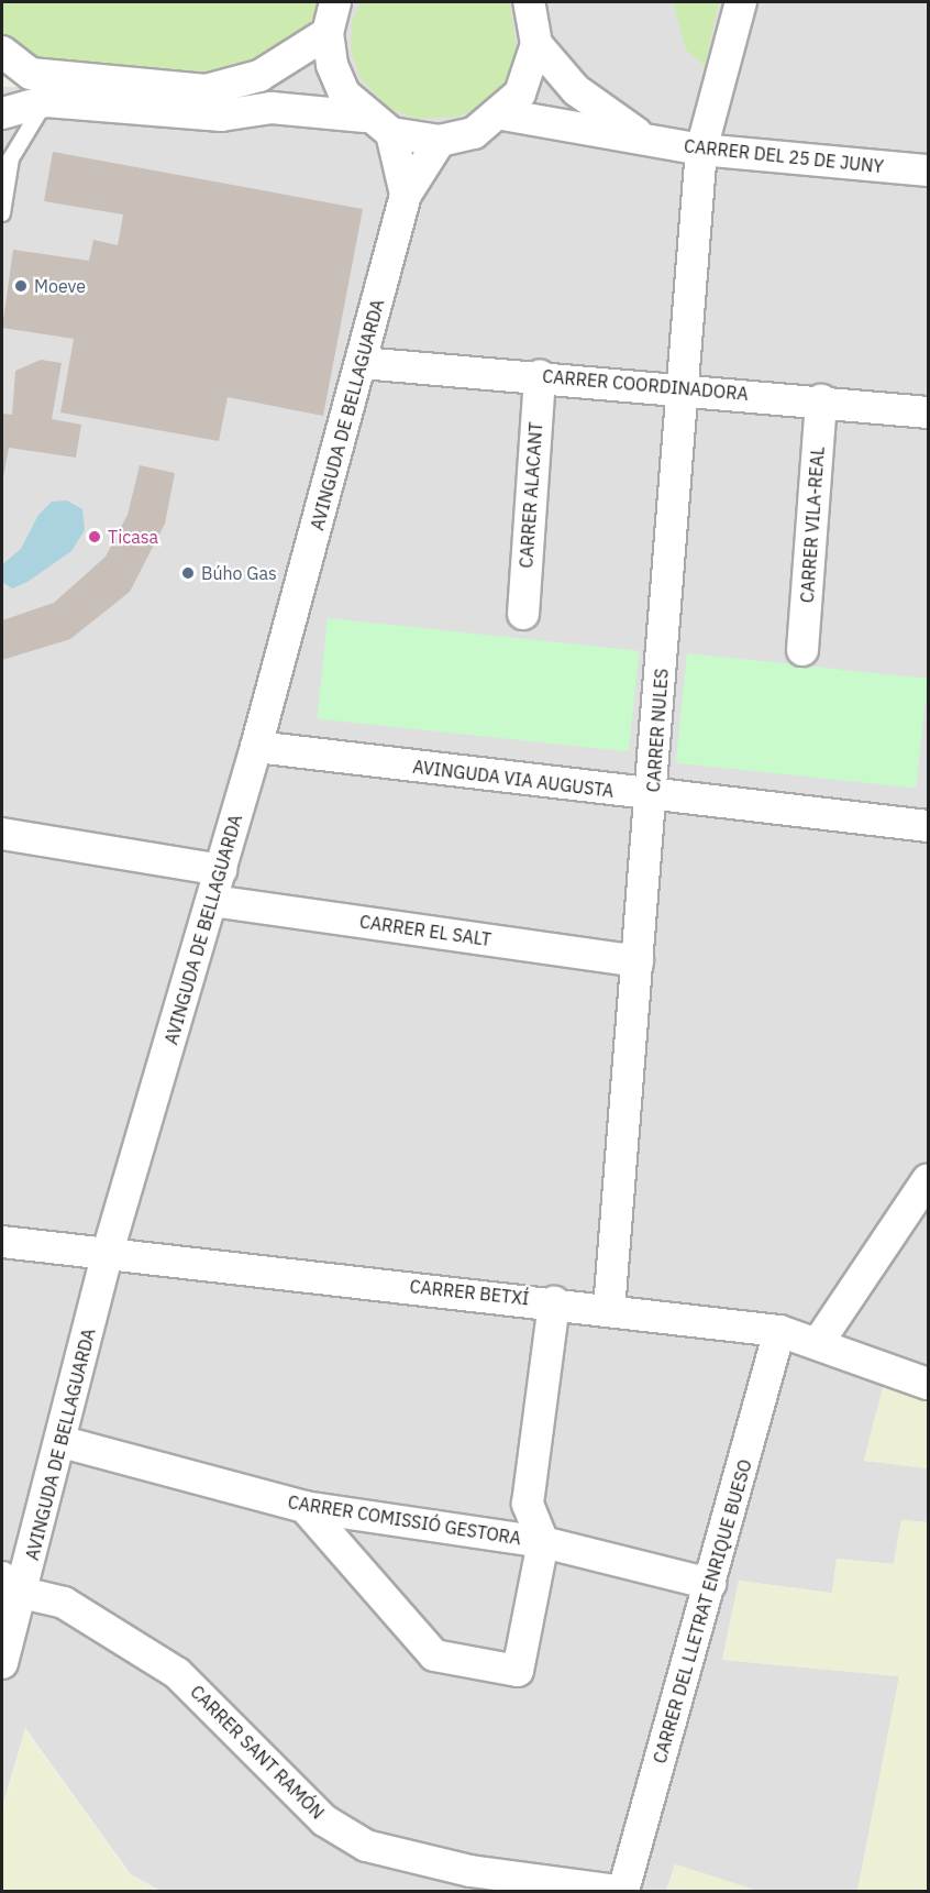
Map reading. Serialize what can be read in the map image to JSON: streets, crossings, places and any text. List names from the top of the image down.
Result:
{
  "streets": {
    "street": [
      "CARRER DEL 25 DE JUNY",
      "CARRER COORDINADORA",
      "AVINGUDA DE BELLAGUARDA",
      "CARRER ALACANT",
      "CARRER VILA-REAL",
      "CARRER NULES",
      "AVINGUDA VIA AUGUSTA",
      "CARRER EL SALT",
      "CARRER BETXÍ",
      "CARRER COMISSIÓ GESTORA",
      "CARRER DEL LLETRAT ENRIQUE BUESO",
      "CARRER SANT RAMÓN"
    ]
  },
  "crossings": [
    ["CARRER DEL 25 DE JUNY", "CARRER NULES"],
    ["CARRER COORDINADORA", "AVINGUDA DE BELLAGUARDA"],
    ["CARRER COORDINADORA", "CARRER ALACANT"],
    ["CARRER COORDINADORA", "CARRER VILA-REAL"],
    ["CARRER COORDINADORA", "CARRER NULES"],
    ["AVINGUDA DE BELLAGUARDA", "AVINGUDA VIA AUGUSTA"],
    ["AVINGUDA DE BELLAGUARDA", "CARRER EL SALT"],
    ["AVINGUDA DE BELLAGUARDA", "CARRER BETXÍ"],
    ["AVINGUDA DE BELLAGUARDA", "CARRER COMISSIÓ GESTORA"],
    ["AVINGUDA DE BELLAGUARDA", "CARRER SANT RAMÓN"],
    ["CARRER NULES", "AVINGUDA VIA AUGUSTA"],
    ["CARRER NULES", "CARRER EL SALT"],
    ["CARRER NULES", "CARRER BETXÍ"],
    ["CARRER BETXÍ", "CARRER DEL LLETRAT ENRIQUE BUESO"],
    ["CARRER COMISSIÓ GESTORA", "CARRER DEL LLETRAT ENRIQUE BUESO"],
    ["CARRER DEL LLETRAT ENRIQUE BUESO", "CARRER SANT RAMÓN"]
  ],
  "places": ["Moeve", "Ticasa", "Búho Gas"]
}
